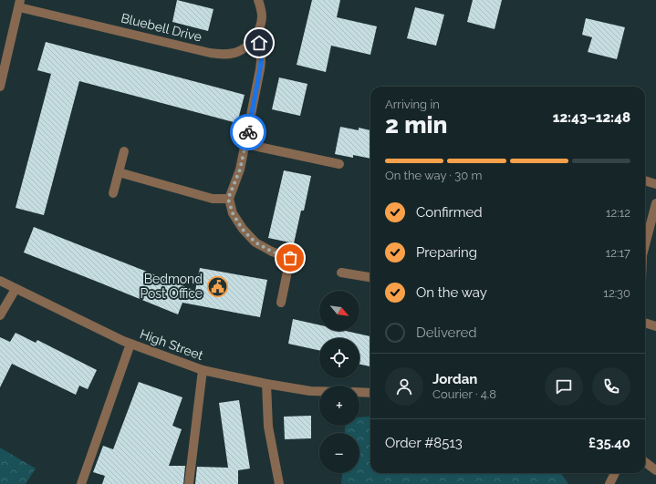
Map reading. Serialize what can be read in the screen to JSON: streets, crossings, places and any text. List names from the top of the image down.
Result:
{
  "streets": {
    "street": ["Bluebell Drive", "High Street"]
  },
  "places": {
    "public building": ["Bedmond Post Office"]
  },
  "north": "bottom right",
  "page": {
    "heading": ["2 min", "Arriving in", "12:43–12:48"],
    "panel": [
      "Jordan",
      "Courier · 4.8",
      "Order #8513",
      "£35.40"
    ],
    "bar": "On the way · 30 m",
    "list": [
      ["Confirmed", "12:12"],
      ["Preparing", "12:17"],
      ["On the way", "12:30"],
      "Delivered"
    ],
    "map_buttons": ["+", "−"]
  }
}
